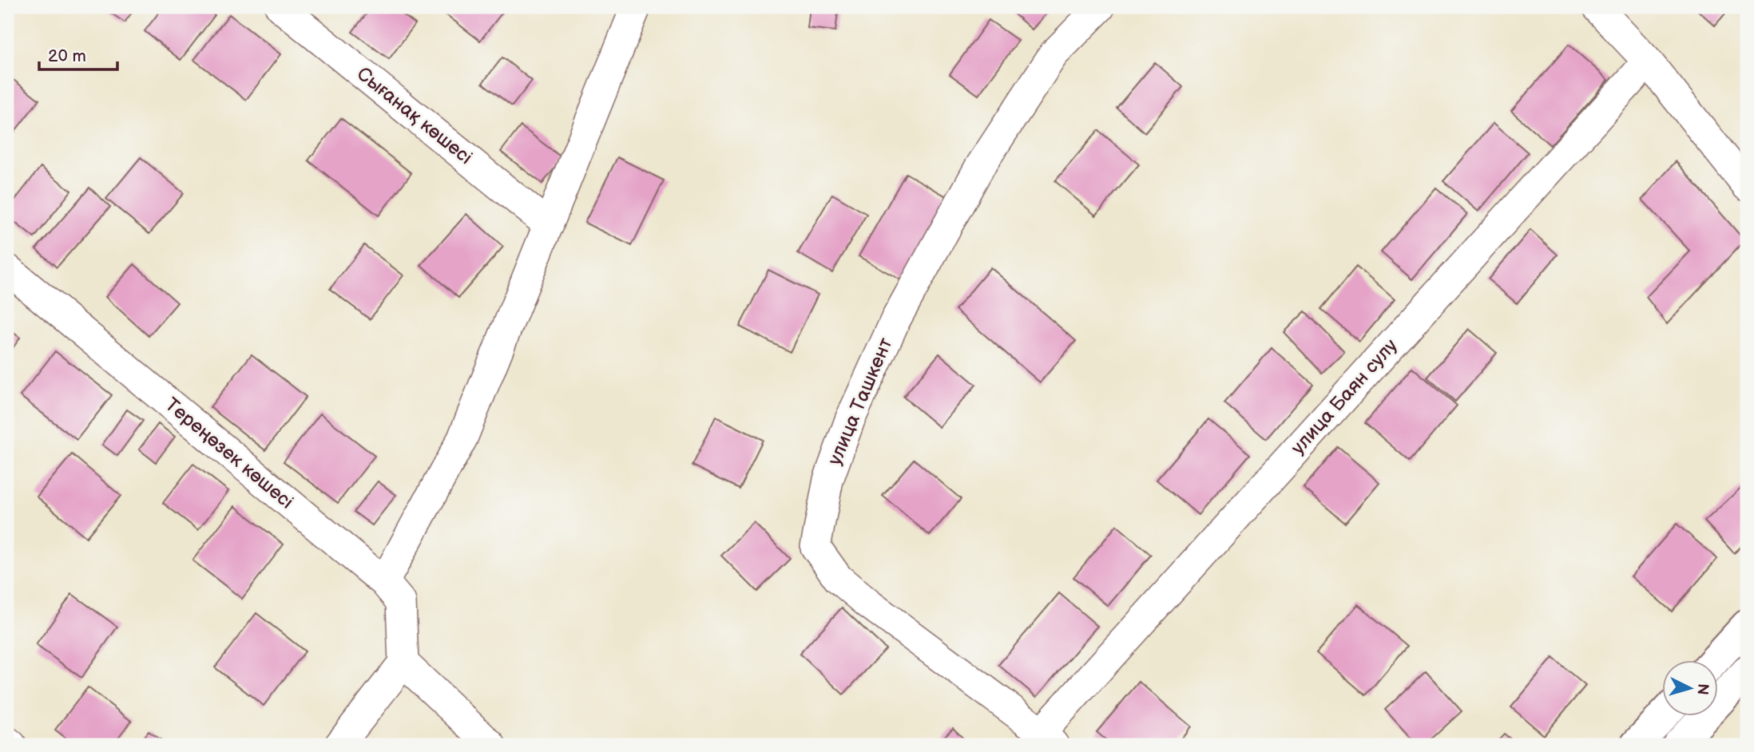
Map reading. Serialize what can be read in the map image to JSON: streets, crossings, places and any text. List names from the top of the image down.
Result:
{
  "streets": {
    "street": [
      "Сығанақ көшесі",
      "улица Баян сулу",
      "улица Ташкент",
      "Тереңөзек көшесі"
    ]
  },
  "crossings": [
    ["улица Баян сулу", "улица Ташкент"]
  ],
  "scale_bar": "20 m",
  "north": "right"
}
